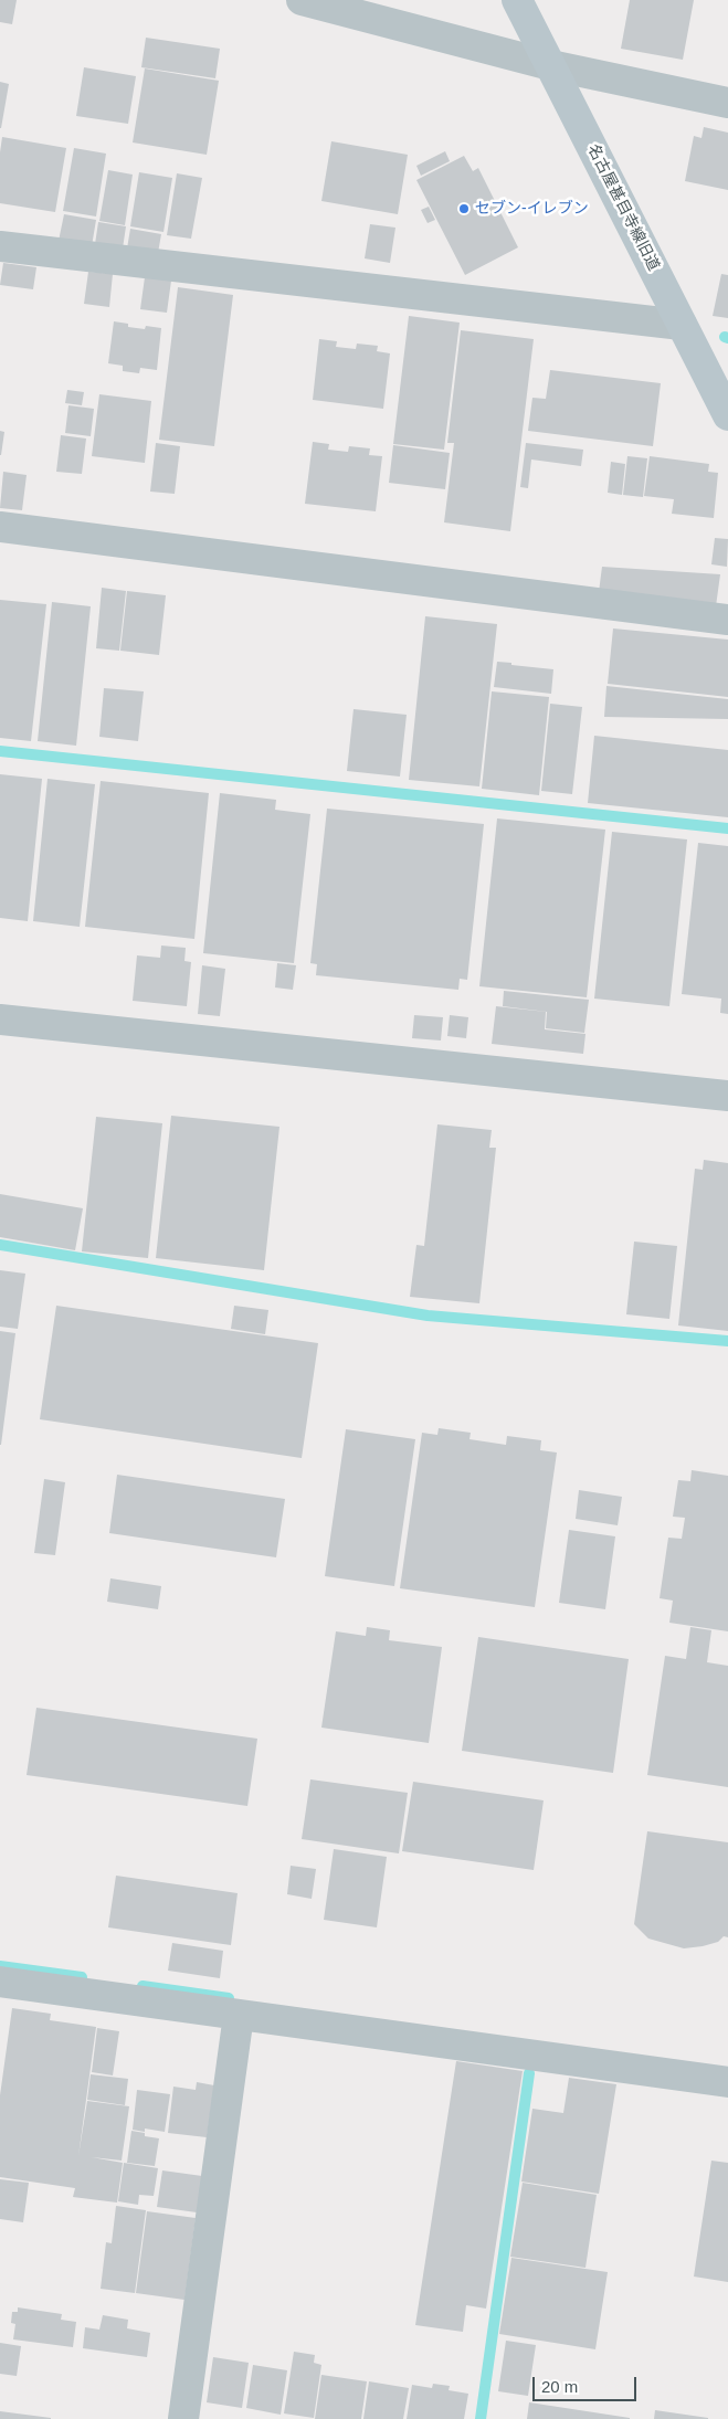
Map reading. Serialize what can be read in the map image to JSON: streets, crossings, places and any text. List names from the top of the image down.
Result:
{
  "streets": {
    "street": ["名古屋甚目寺線旧道"]
  },
  "places": ["セブン-イレブン"],
  "scale_bar": "20 m"
}
